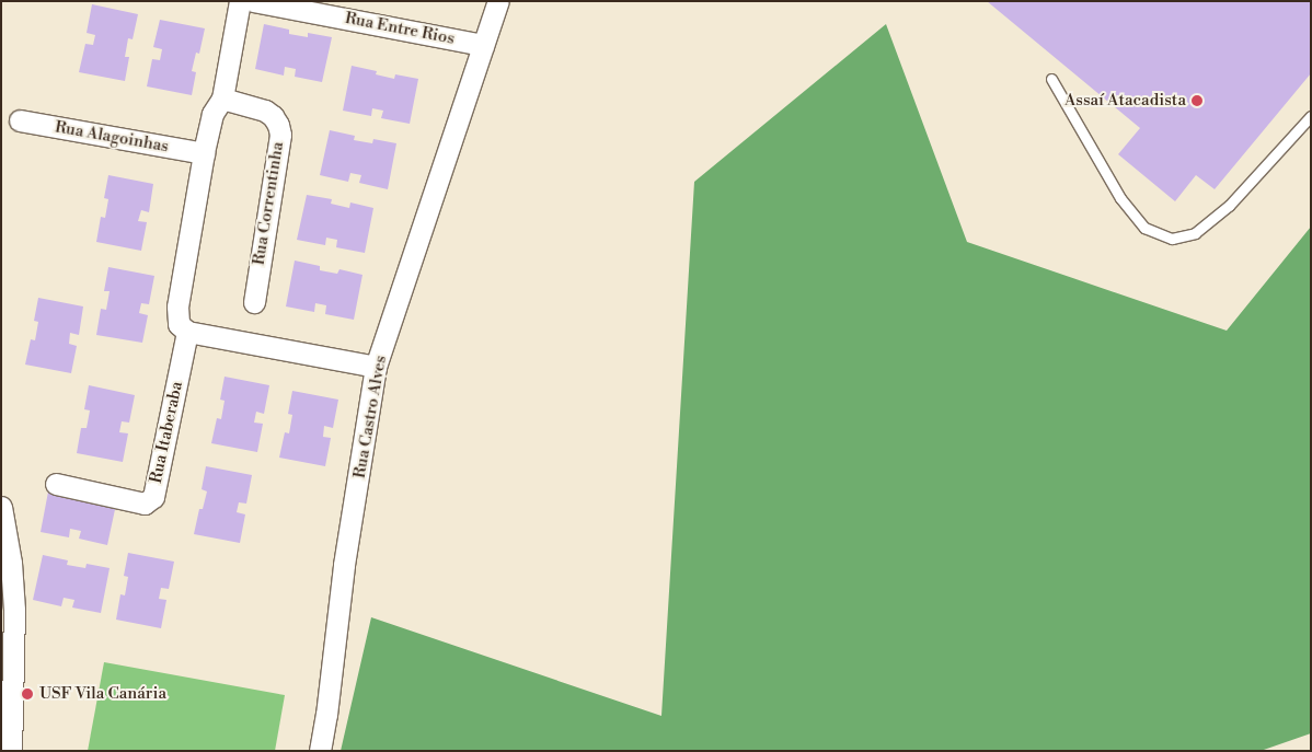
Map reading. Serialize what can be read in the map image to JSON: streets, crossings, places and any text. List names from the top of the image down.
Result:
{
  "streets": {
    "street": [
      "Rua Entre Rios",
      "Rua Alagoinhas",
      "Rua Correntinha",
      "Rua Castro Alves",
      "Rua Itaberaba"
    ]
  },
  "crossings": [
    ["Rua Entre Rios", "Rua Castro Alves"]
  ],
  "places": ["Assaí Atacadista", "USF Vila Canária"]
}
